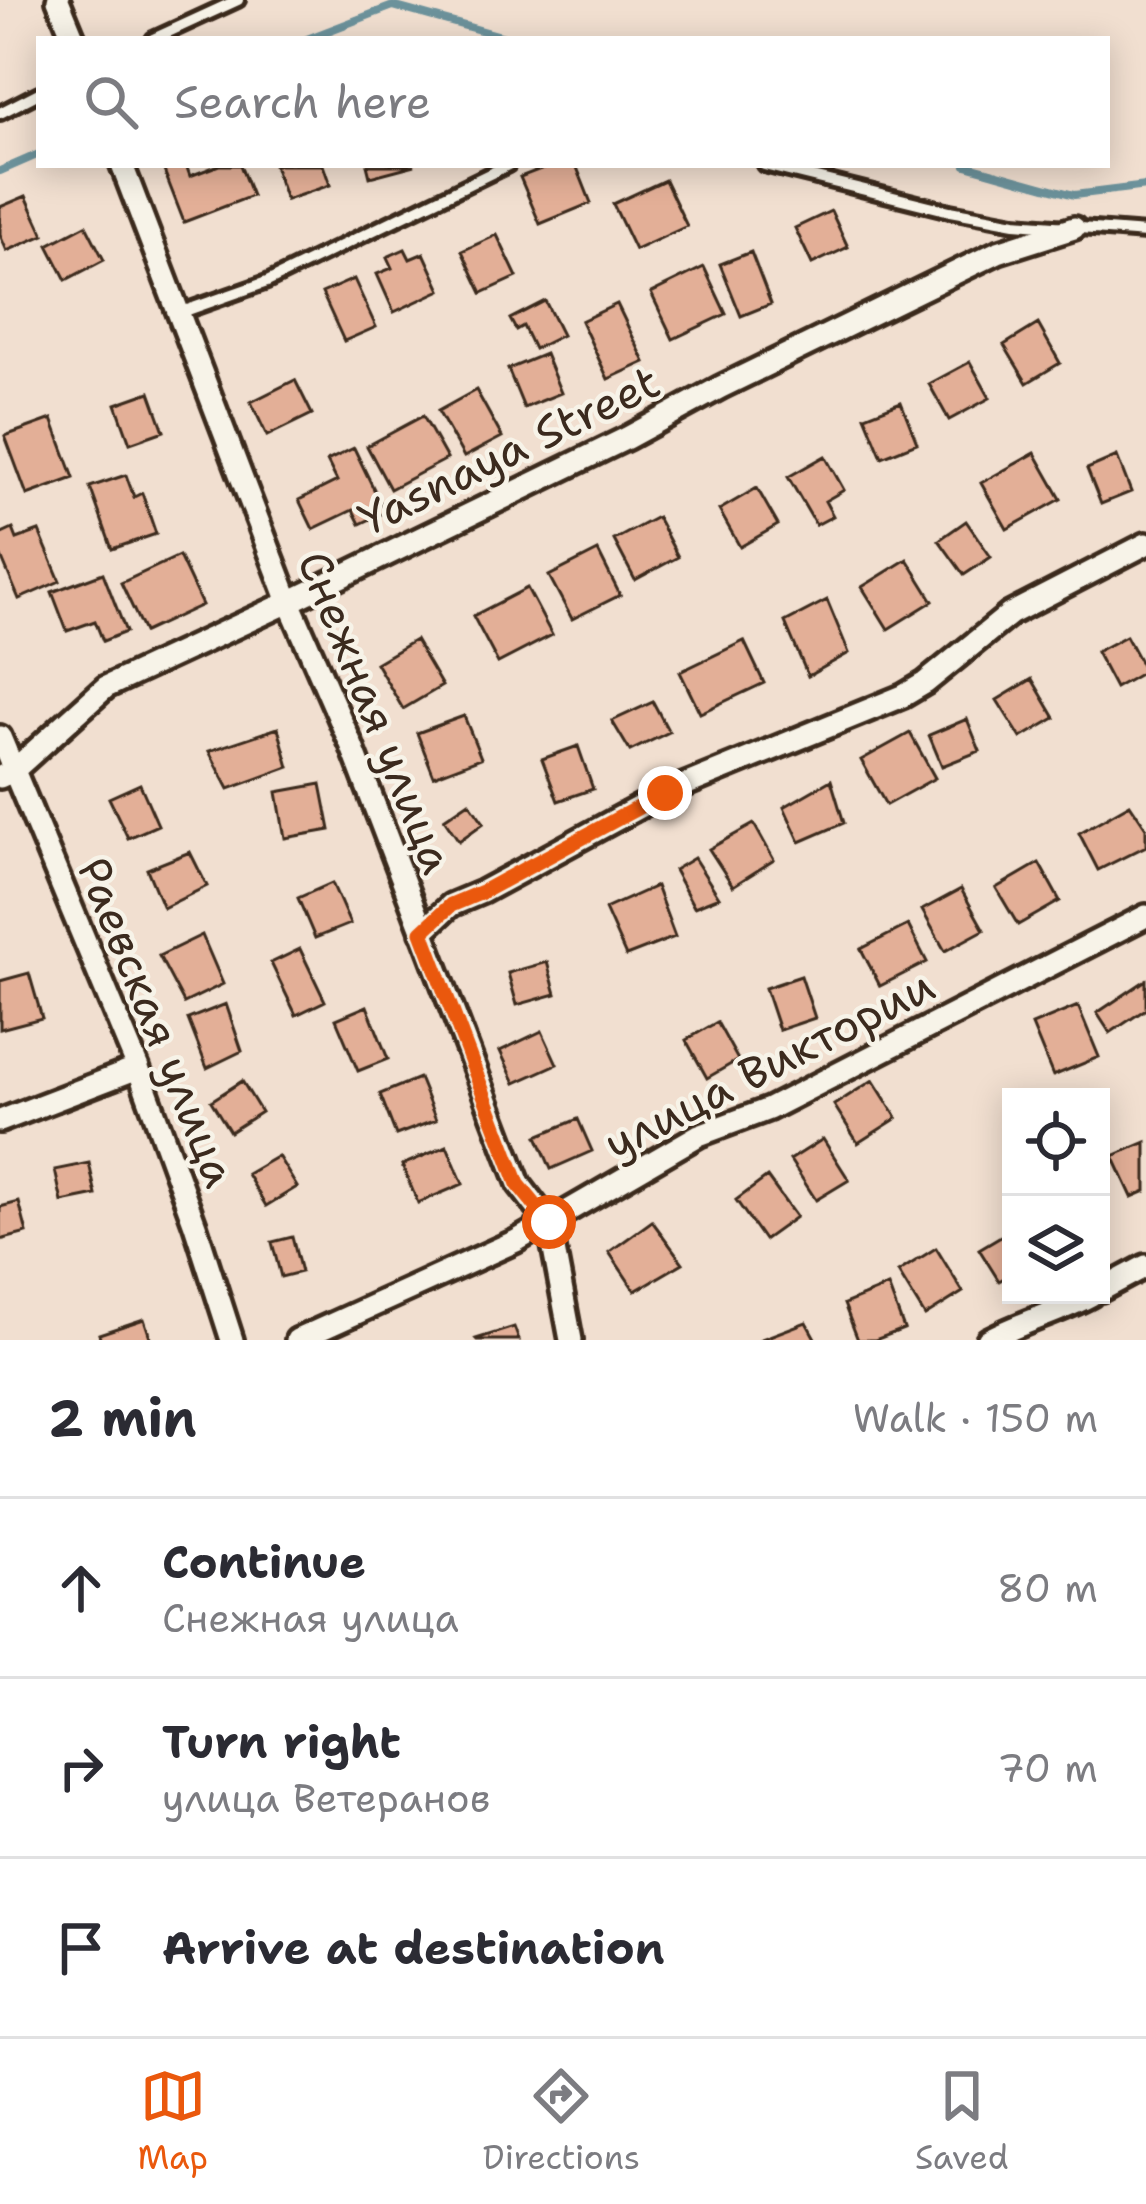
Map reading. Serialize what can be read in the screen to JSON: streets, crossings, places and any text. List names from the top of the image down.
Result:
{
  "streets": {
    "street": [
      "Yasnaya Street",
      "Снежная улица",
      "Раевская улица",
      "улица Виктории"
    ]
  },
  "crossings": [
    ["Yasnaya Street", "Снежная улица"],
    ["Yasnaya Street", "Раевская улица"],
    ["Снежная улица", "улица Виктории"]
  ],
  "page": {
    "search": "Search here",
    "heading": ["2 min", "Walk · 150 m"],
    "list": [
      ["Continue", "Снежная улица", "80 m"],
      ["Turn right", "улица Ветеранов", "70 m"],
      "Arrive at destination"
    ],
    "nav": ["Map", "Directions", "Saved"]
  }
}
